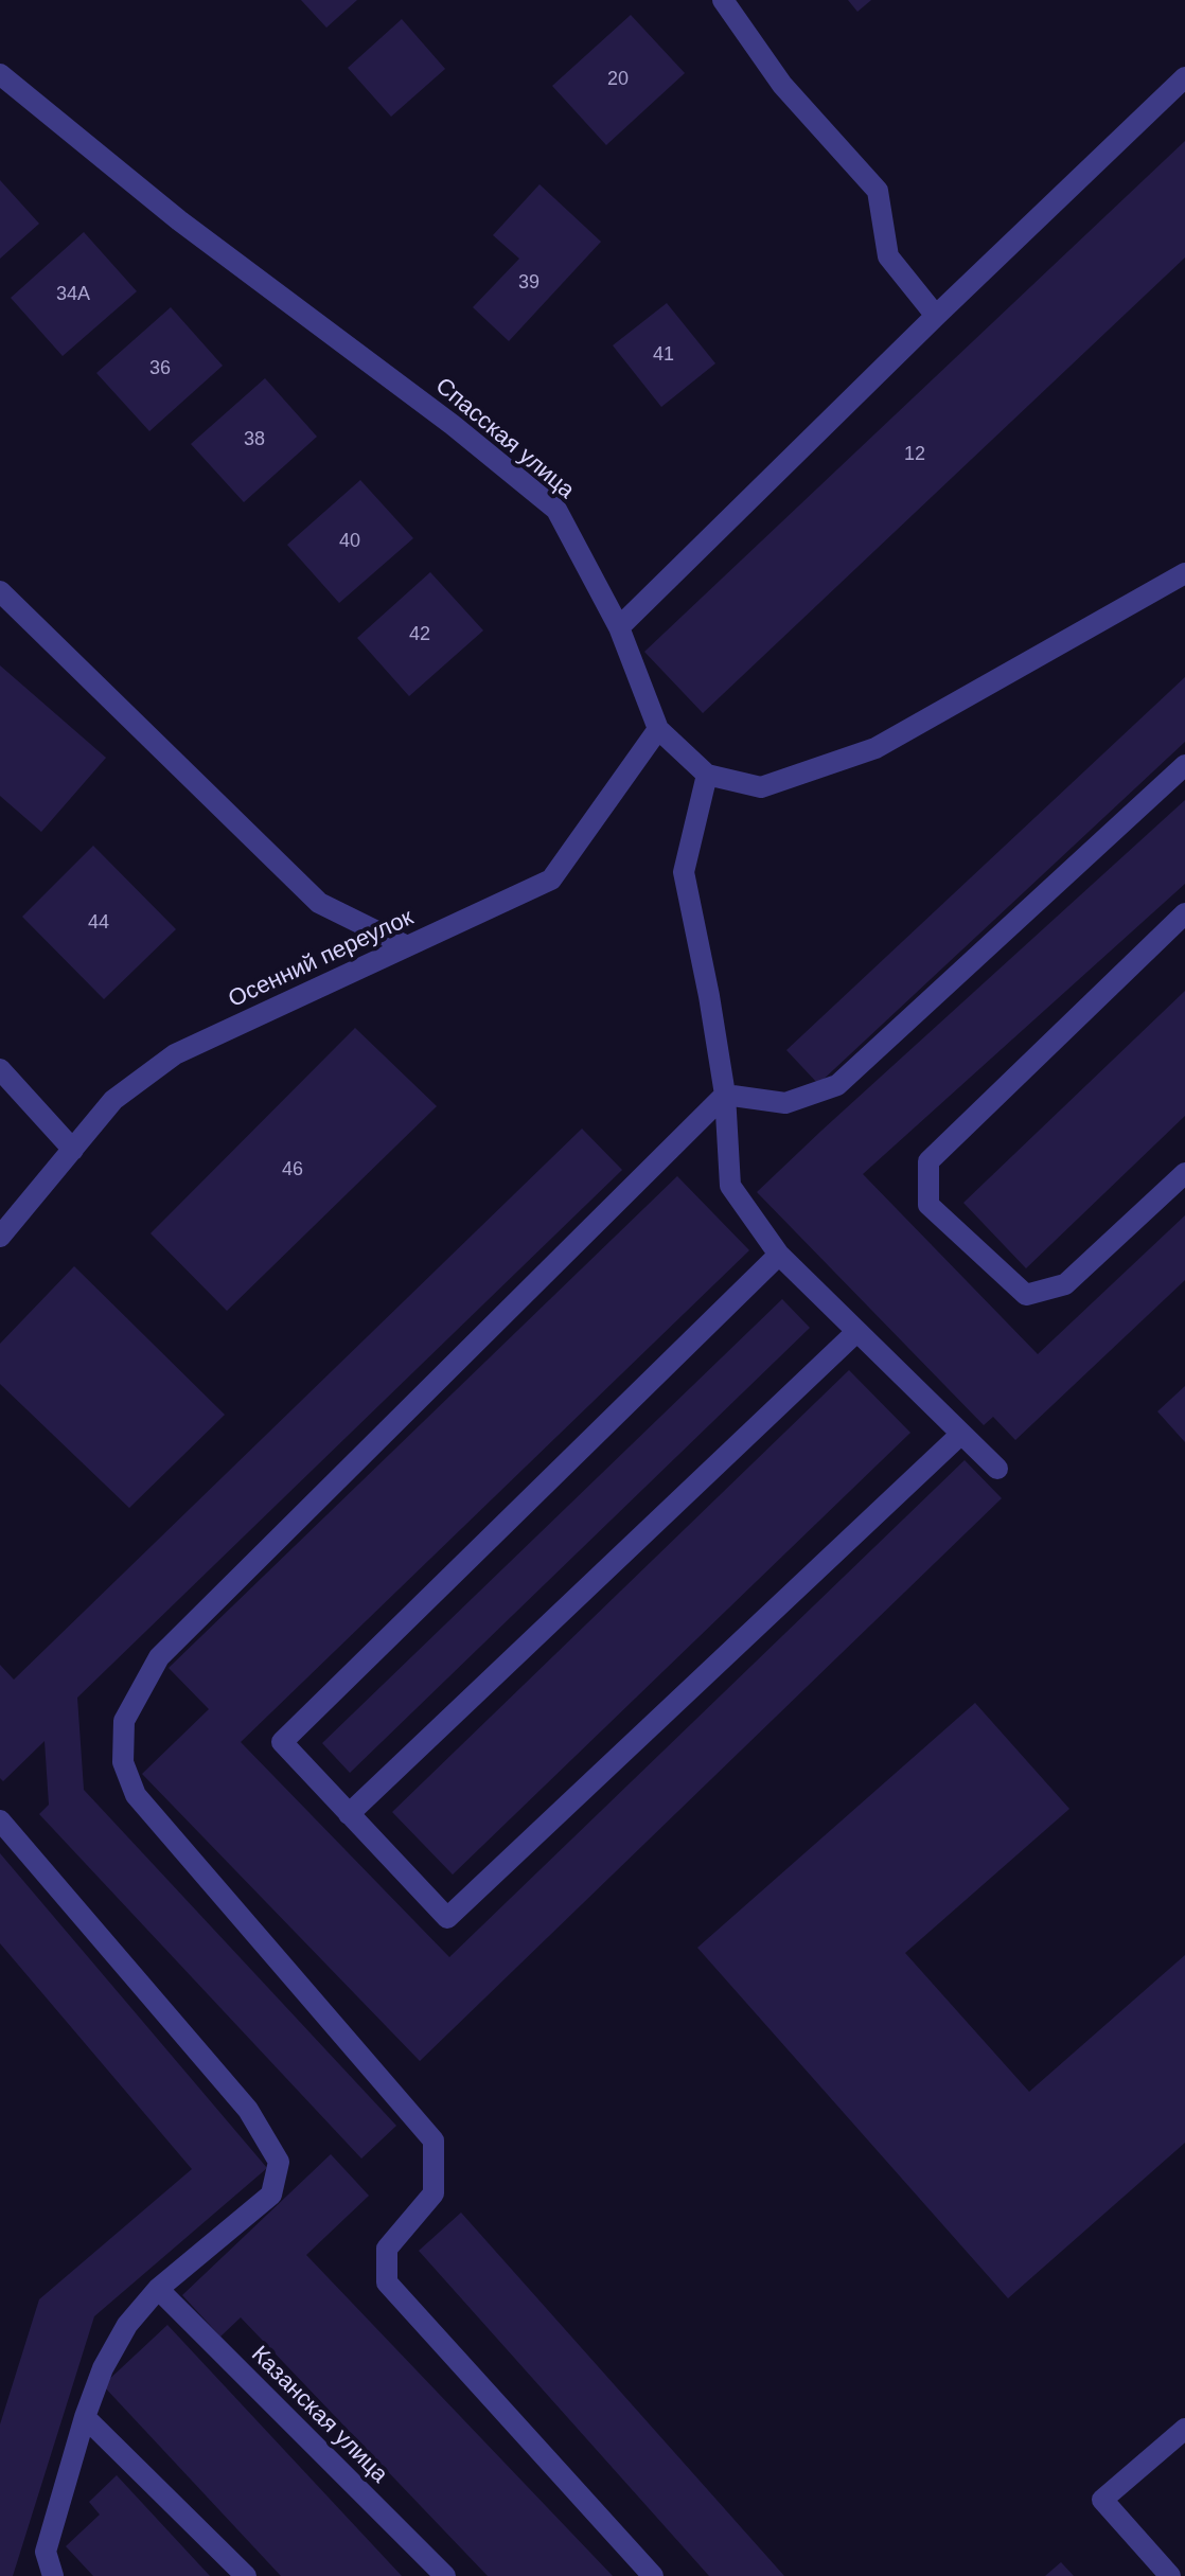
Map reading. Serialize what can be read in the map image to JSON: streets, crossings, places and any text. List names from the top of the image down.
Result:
{
  "streets": {
    "street": ["Спасская улица", "Осенний переулок", "Казанская улица"]
  },
  "crossings": [
    ["Спасская улица", "Осенний переулок"]
  ],
  "house_numbers": [
    "20",
    "39",
    "34А",
    "41",
    "36",
    "38",
    "12",
    "40",
    "42",
    "44",
    "46"
  ]
}
